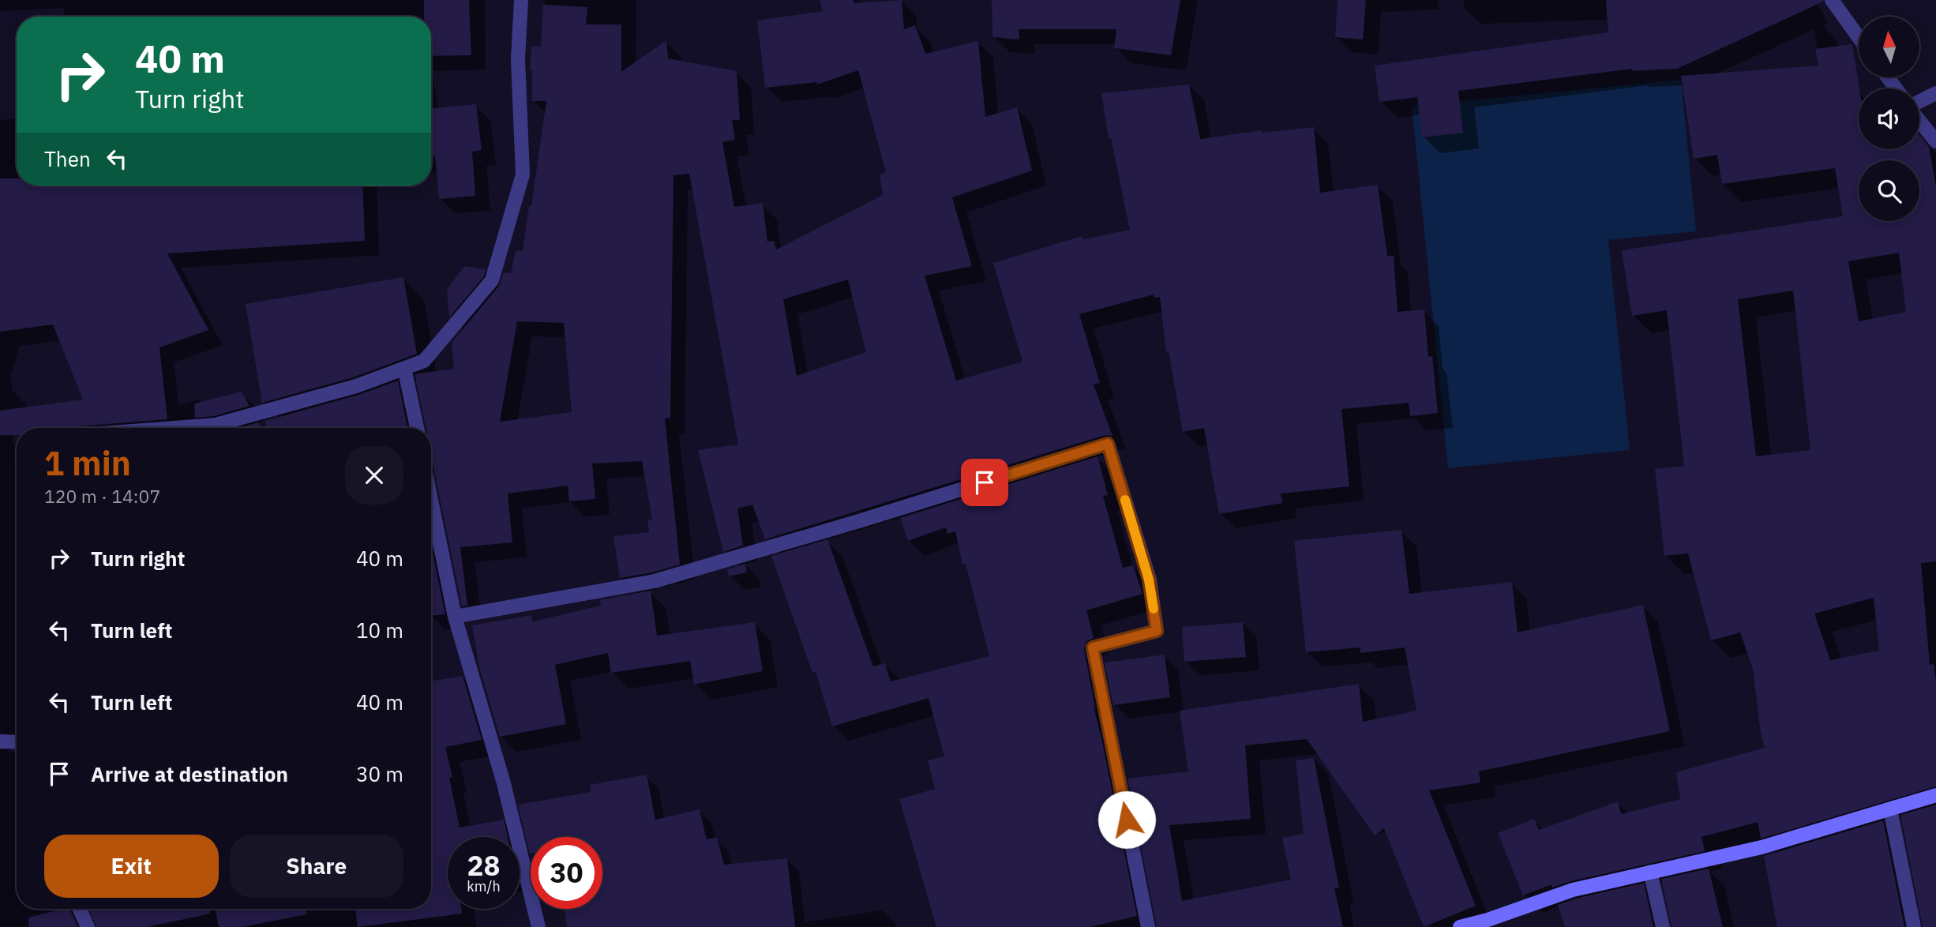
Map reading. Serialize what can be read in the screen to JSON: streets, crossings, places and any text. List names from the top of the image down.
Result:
{
  "north": "top",
  "page": {
    "turn": ["40 m", "Turn right"],
    "then": "Then",
    "heading": ["1 min", "120 m · 14:07"],
    "list": [
      {
        "name": "Turn right",
        "value": "40 m"
      },
      {
        "name": "Turn left",
        "value": "10 m"
      },
      {
        "name": "Turn left",
        "value": "40 m"
      },
      {
        "name": "Arrive at destination",
        "value": "30 m"
      }
    ],
    "buttons": ["Exit", "Share"],
    "speed": "28 km/h",
    "limit": "30"
  }
}
